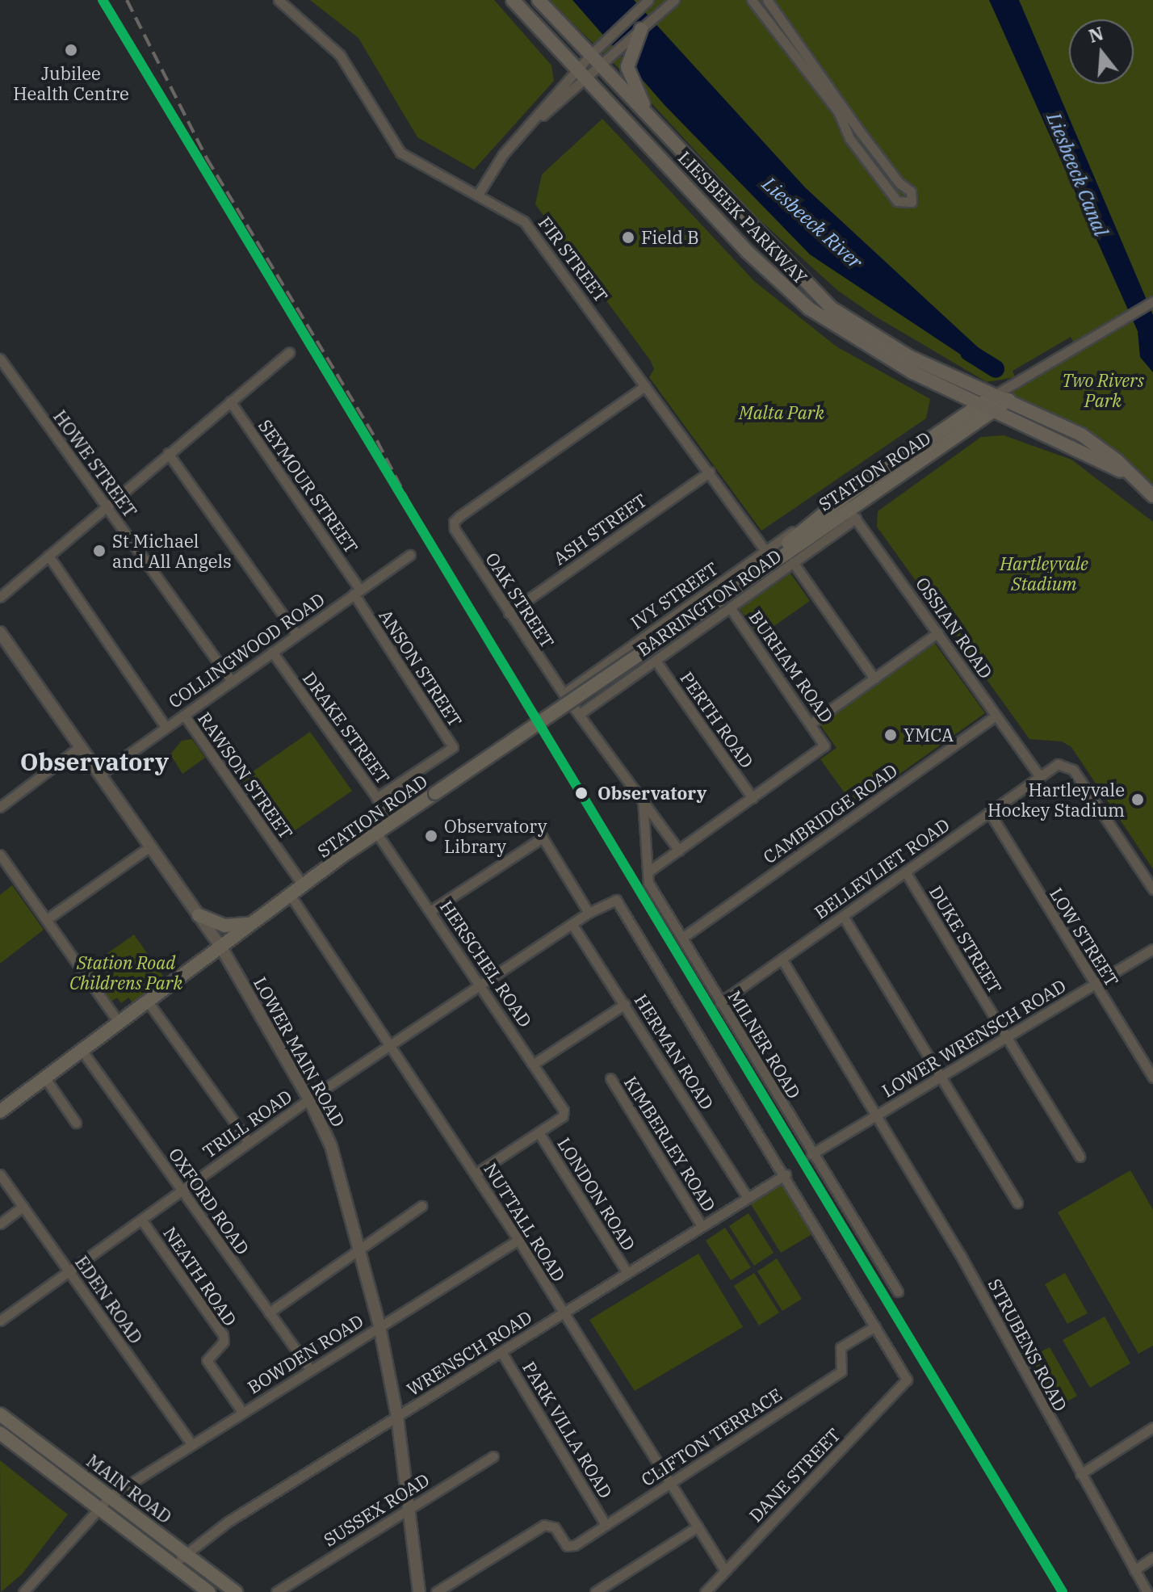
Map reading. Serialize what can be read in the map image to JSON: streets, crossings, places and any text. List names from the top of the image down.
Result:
{
  "streets": {
    "main road": ["LIESBEEK PARKWAY", "STATION ROAD", "MAIN ROAD"],
    "street": [
      "FIR STREET",
      "HOWE STREET",
      "SEYMOUR STREET",
      "ASH STREET",
      "IVY STREET",
      "OAK STREET",
      "BARRINGTON ROAD",
      "OSSIAN ROAD",
      "COLLINGWOOD ROAD",
      "BURHAM ROAD",
      "ANSON STREET",
      "PERTH ROAD",
      "DRAKE STREET",
      "RAWSON STREET",
      "CAMBRIDGE ROAD",
      "BELLEVLIET ROAD",
      "LOW STREET",
      "DUKE STREET",
      "HERSCHEL ROAD",
      "LOWER WRENSCH ROAD",
      "MILNER ROAD",
      "LOWER MAIN ROAD",
      "HERMAN ROAD",
      "TRILL ROAD",
      "KIMBERLEY ROAD",
      "LONDON ROAD",
      "OXFORD ROAD",
      "NUTTALL ROAD",
      "NEATH ROAD",
      "EDEN ROAD",
      "STRUBENS ROAD",
      "WRENSCH ROAD",
      "BOWDEN ROAD",
      "PARK VILLA ROAD",
      "CLIFTON TERRACE",
      "DANE STREET",
      "SUSSEX ROAD"
    ]
  },
  "crossings": [
    ["LIESBEEK PARKWAY", "STATION ROAD"],
    ["FIR STREET", "STATION ROAD"],
    ["FIR STREET", "ASH STREET"],
    ["FIR STREET", "IVY STREET"],
    ["FIR STREET", "OAK STREET"],
    ["HOWE STREET", "COLLINGWOOD ROAD"],
    ["STATION ROAD", "IVY STREET"],
    ["STATION ROAD", "BARRINGTON ROAD"],
    ["STATION ROAD", "OSSIAN ROAD"],
    ["STATION ROAD", "BURHAM ROAD"],
    ["STATION ROAD", "DRAKE STREET"],
    ["STATION ROAD", "RAWSON STREET"],
    ["STATION ROAD", "HERSCHEL ROAD"],
    ["STATION ROAD", "LOWER MAIN ROAD"],
    ["STATION ROAD", "OXFORD ROAD"],
    ["STATION ROAD", "NUTTALL ROAD"],
    ["SEYMOUR STREET", "COLLINGWOOD ROAD"],
    ["SEYMOUR STREET", "ANSON STREET"],
    ["ASH STREET", "OAK STREET"],
    ["IVY STREET", "OAK STREET"],
    ["OAK STREET", "BARRINGTON ROAD"],
    ["OAK STREET", "MILNER ROAD"],
    ["BARRINGTON ROAD", "OSSIAN ROAD"],
    ["BARRINGTON ROAD", "BURHAM ROAD"],
    ["BARRINGTON ROAD", "PERTH ROAD"],
    ["OSSIAN ROAD", "CAMBRIDGE ROAD"],
    ["OSSIAN ROAD", "BELLEVLIET ROAD"],
    ["COLLINGWOOD ROAD", "ANSON STREET"],
    ["COLLINGWOOD ROAD", "DRAKE STREET"],
    ["COLLINGWOOD ROAD", "RAWSON STREET"],
    ["COLLINGWOOD ROAD", "LOWER MAIN ROAD"],
    ["BURHAM ROAD", "PERTH ROAD"],
    ["ANSON STREET", "DRAKE STREET"],
    ["CAMBRIDGE ROAD", "MILNER ROAD"],
    ["BELLEVLIET ROAD", "LOW STREET"],
    ["BELLEVLIET ROAD", "DUKE STREET"],
    ["BELLEVLIET ROAD", "MILNER ROAD"],
    ["BELLEVLIET ROAD", "STRUBENS ROAD"],
    ["LOW STREET", "LOWER WRENSCH ROAD"],
    ["DUKE STREET", "LOWER WRENSCH ROAD"],
    ["HERSCHEL ROAD", "TRILL ROAD"],
    ["HERSCHEL ROAD", "LONDON ROAD"],
    ["LOWER WRENSCH ROAD", "MILNER ROAD"],
    ["LOWER WRENSCH ROAD", "STRUBENS ROAD"],
    ["LOWER MAIN ROAD", "TRILL ROAD"],
    ["LOWER MAIN ROAD", "WRENSCH ROAD"],
    ["LOWER MAIN ROAD", "BOWDEN ROAD"],
    ["LOWER MAIN ROAD", "SUSSEX ROAD"],
    ["HERMAN ROAD", "TRILL ROAD"],
    ["HERMAN ROAD", "WRENSCH ROAD"],
    ["TRILL ROAD", "OXFORD ROAD"],
    ["TRILL ROAD", "NUTTALL ROAD"],
    ["TRILL ROAD", "NEATH ROAD"],
    ["TRILL ROAD", "EDEN ROAD"],
    ["TRILL ROAD", "WRENSCH ROAD"],
    ["KIMBERLEY ROAD", "WRENSCH ROAD"],
    ["LONDON ROAD", "WRENSCH ROAD"],
    ["OXFORD ROAD", "BOWDEN ROAD"],
    ["NUTTALL ROAD", "WRENSCH ROAD"],
    ["NUTTALL ROAD", "BOWDEN ROAD"],
    ["NUTTALL ROAD", "CLIFTON TERRACE"],
    ["NUTTALL ROAD", "DANE STREET"],
    ["NEATH ROAD", "BOWDEN ROAD"],
    ["EDEN ROAD", "BOWDEN ROAD"],
    ["WRENSCH ROAD", "PARK VILLA ROAD"],
    ["WRENSCH ROAD", "MAIN ROAD"],
    ["BOWDEN ROAD", "MAIN ROAD"],
    ["PARK VILLA ROAD", "CLIFTON TERRACE"],
    ["CLIFTON TERRACE", "DANE STREET"]
  ],
  "districts": ["Observatory"],
  "water": ["Liesbeeck Canal", "Liesbeeck River"],
  "parks": [
    "Two Rivers Park",
    "Malta Park",
    "Hartleyvale Stadium",
    "Station Road Childrens Park"
  ],
  "places": [
    "Jubilee Health Centre",
    "Field B",
    "St Michael and All Angels",
    "YMCA",
    "Observatory",
    "Hartleyvale Hockey Stadium",
    "Observatory Library"
  ],
  "north": "top"
}
